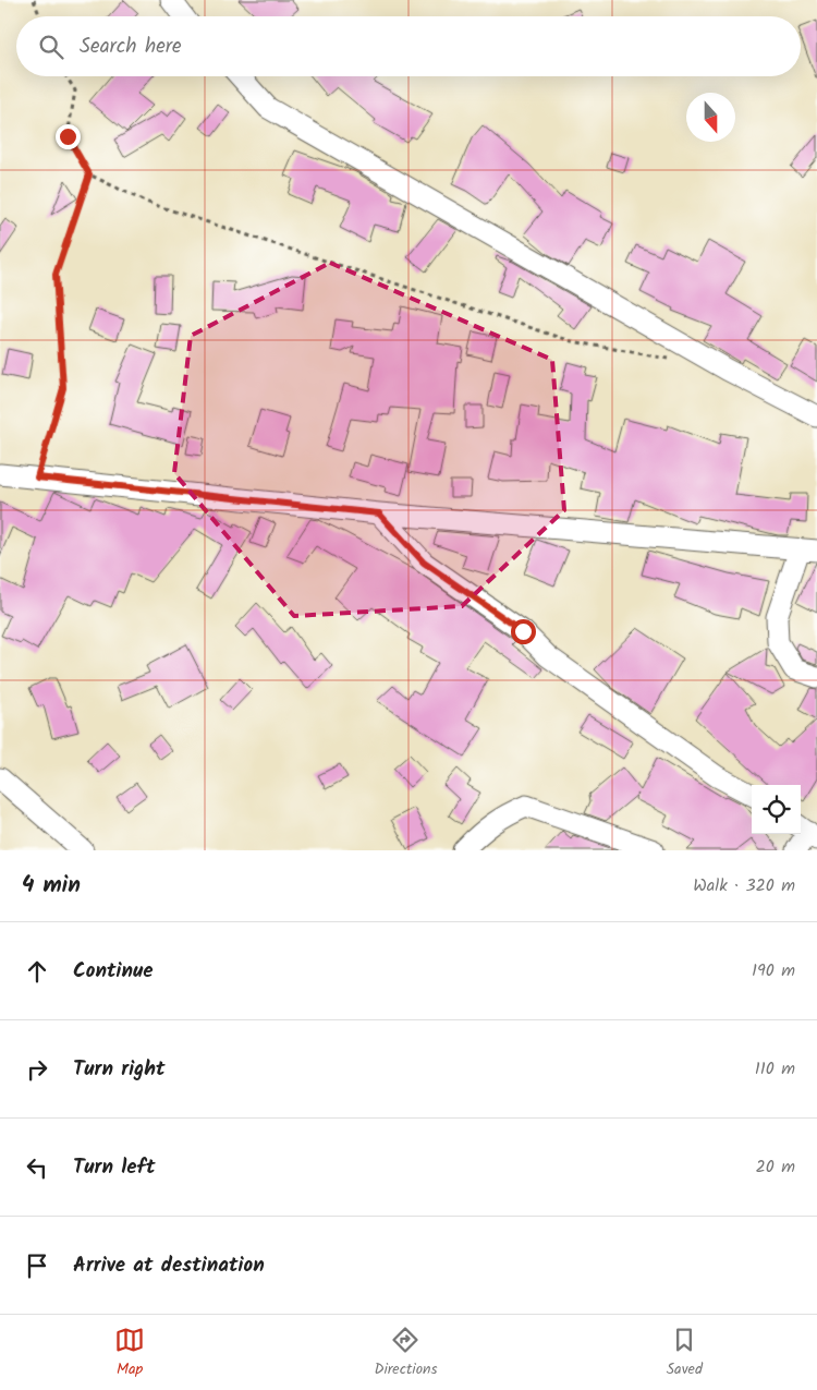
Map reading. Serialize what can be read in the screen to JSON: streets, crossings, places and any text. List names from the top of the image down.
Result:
{
  "north": "bottom",
  "page": {
    "search": "Search here",
    "heading": ["4 min", "Walk · 320 m"],
    "list": [
      ["Continue", "190 m"],
      ["Turn right", "110 m"],
      ["Turn left", "20 m"],
      "Arrive at destination"
    ],
    "nav": ["Map", "Directions", "Saved"]
  }
}
